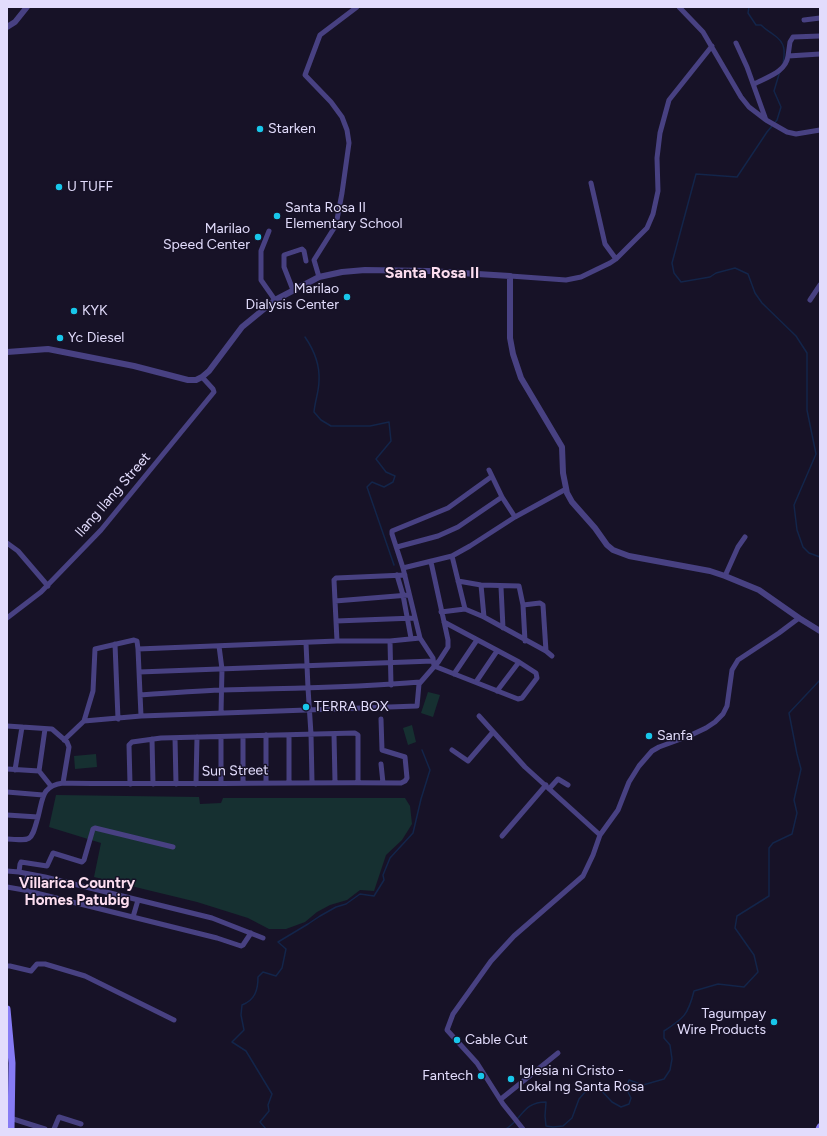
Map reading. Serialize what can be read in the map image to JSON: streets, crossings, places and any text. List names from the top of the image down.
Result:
{
  "streets": {
    "street": ["Ilang Ilang Street", "Sun Street"]
  },
  "districts": ["Santa Rosa II", "Villarica Country Homes Patubig"],
  "places": [
    "Starken",
    "U TUFF",
    "Santa Rosa II Elementary School",
    "Marilao Speed Center",
    "Marilao Dialysis Center",
    "KYK",
    "Yc Diesel",
    "TERRA BOX",
    "Sanfa",
    "Tagumpay Wire Products",
    "Cable Cut",
    "Fantech",
    "Iglesia ni Cristo - Lokal ng Santa Rosa"
  ]
}
